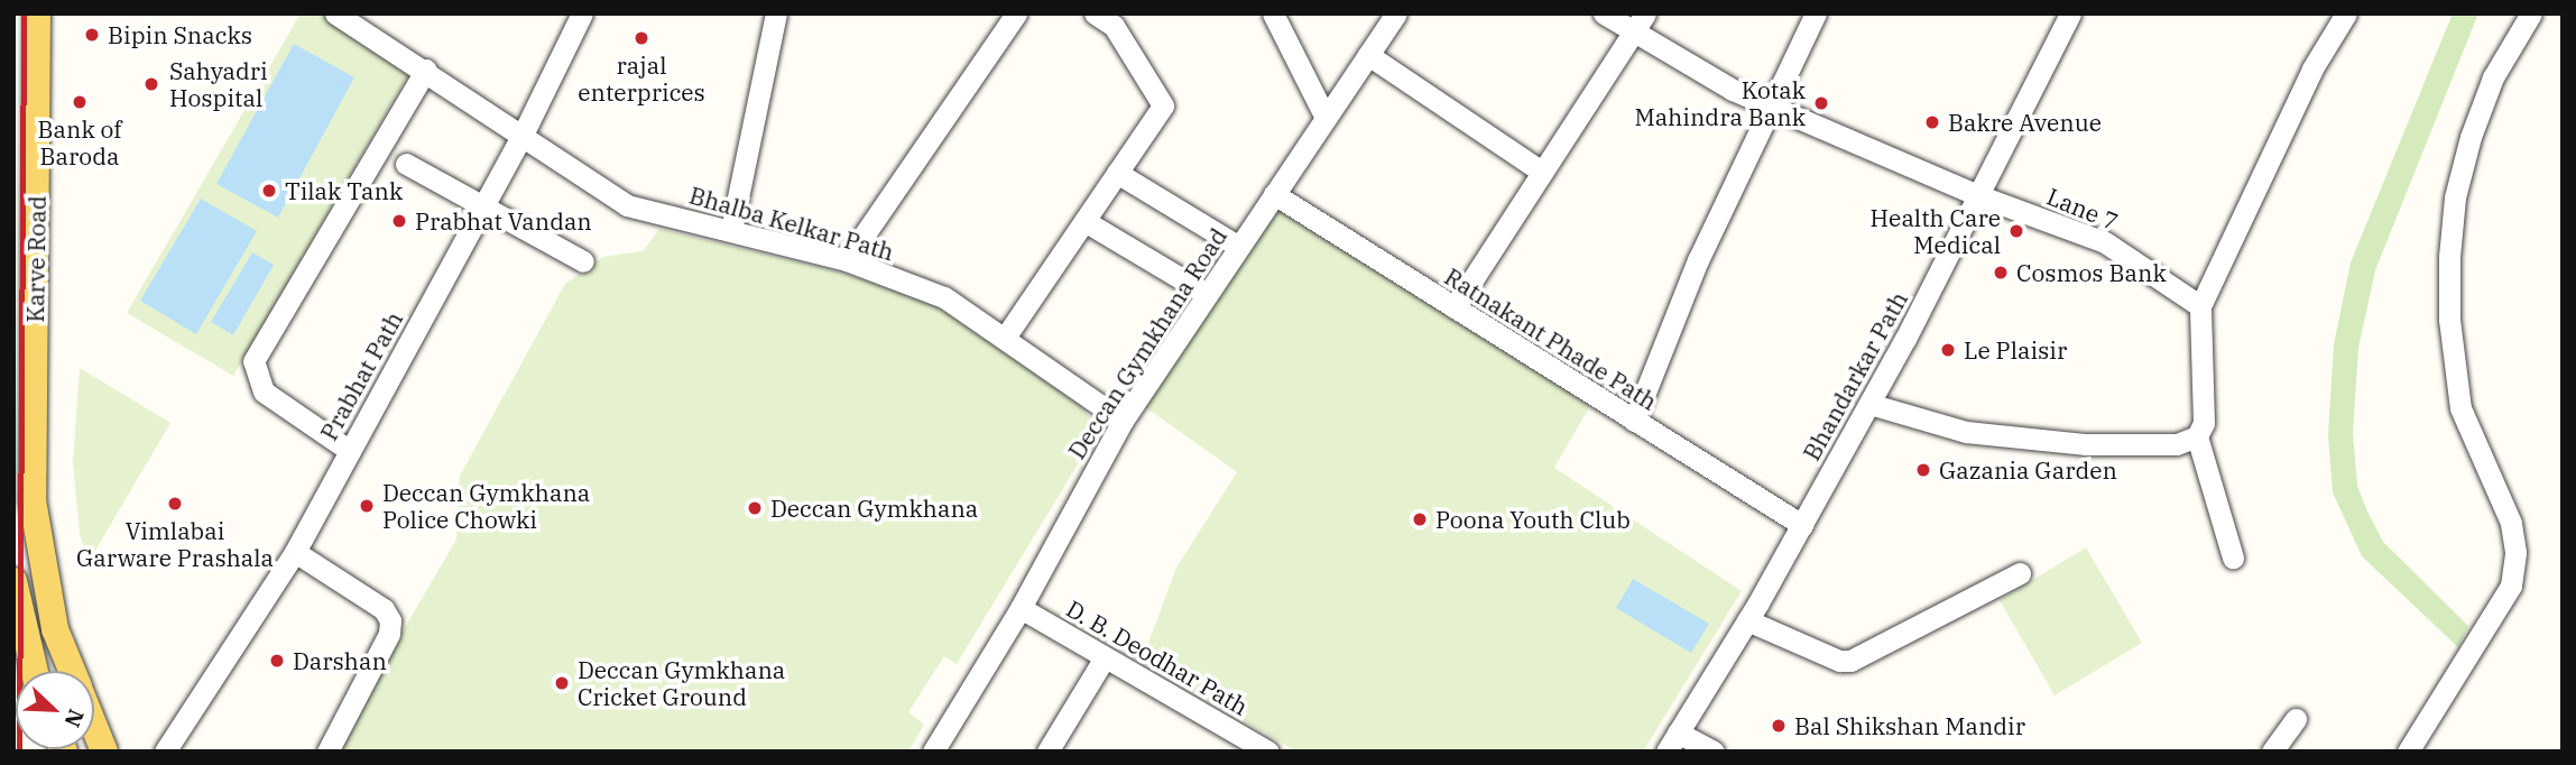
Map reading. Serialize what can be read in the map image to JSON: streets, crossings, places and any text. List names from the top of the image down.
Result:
{
  "streets": {
    "main road": ["Karve Road"],
    "street": [
      "Lane 7",
      "Bhalba Kelkar Path",
      "Ratnakant Phade Path",
      "Deccan Gymkhana Road",
      "Prabhat Path",
      "Bhandarkar Path",
      "D. B. Deodhar Path"
    ]
  },
  "crossings": [
    ["Lane 7", "Bhandarkar Path"],
    ["Bhalba Kelkar Path", "Deccan Gymkhana Road"],
    ["Bhalba Kelkar Path", "Prabhat Path"],
    ["Ratnakant Phade Path", "Deccan Gymkhana Road"],
    ["Ratnakant Phade Path", "Bhandarkar Path"],
    ["Deccan Gymkhana Road", "D. B. Deodhar Path"]
  ],
  "places": [
    "Bipin Snacks",
    "rajal enterprices",
    "Sahyadri Hospital",
    "Bank of Baroda",
    "Kotak Mahindra Bank",
    "Bakre Avenue",
    "Tilak Tank",
    "Prabhat Vandan",
    "Health Care Medical",
    "Cosmos Bank",
    "Le Plaisir",
    "Gazania Garden",
    "Vimlabai Garware Prashala",
    "Deccan Gymkhana Police Chowki",
    "Deccan Gymkhana",
    "Poona Youth Club",
    "Darshan",
    "Deccan Gymkhana Cricket Ground",
    "Bal Shikshan Mandir"
  ],
  "north": "bottom right"
}
